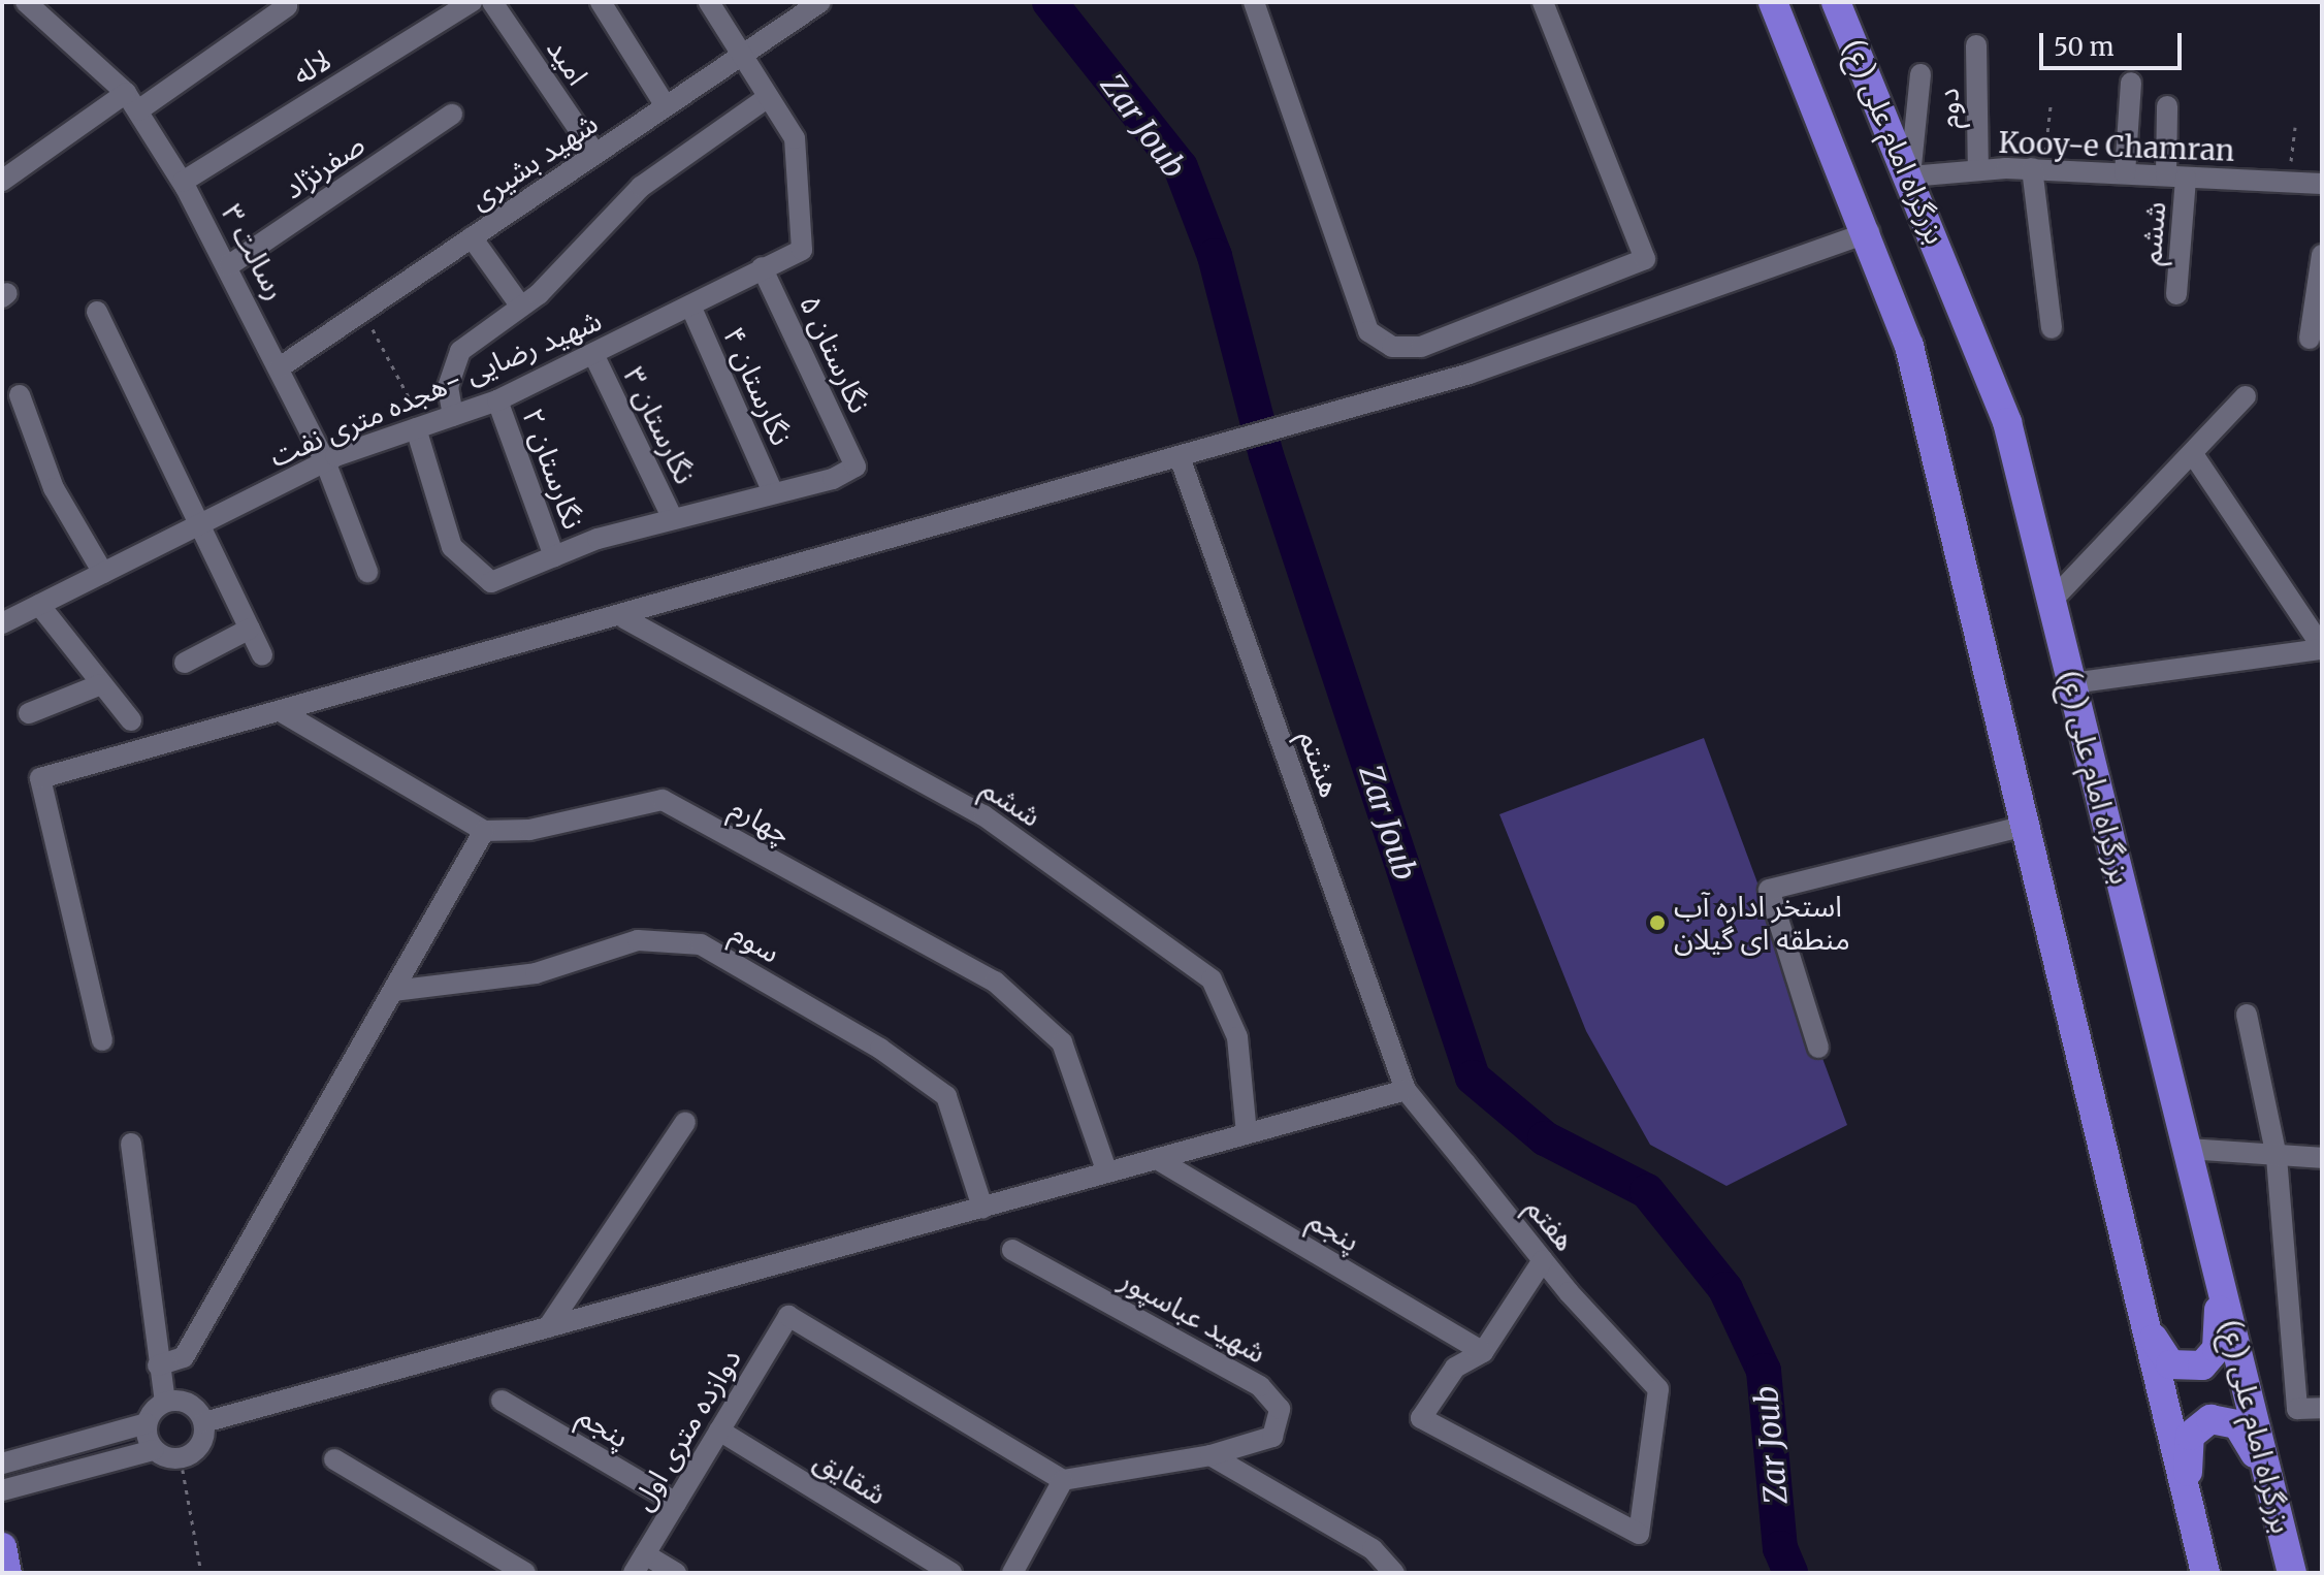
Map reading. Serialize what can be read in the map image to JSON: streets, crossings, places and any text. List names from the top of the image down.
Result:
{
  "streets": {
    "highway": ["بزرگراه امام علی (ع)"],
    "street": [
      "امید",
      "لاله",
      "دوم",
      "Kooy-e Chamran",
      "شهید بشیری",
      "صفرنژاد",
      "ششم",
      "رسالت ۳",
      "نگارستان ۵",
      "نگارستان ۴",
      "شهید رضایی -هجده متری نفت",
      "نگارستان ۳",
      "نگارستان ۲",
      "هشتم",
      "چهارم",
      "سوم",
      "هفتم",
      "پنجم",
      "شهید عباسپور",
      "دوازده متری اول",
      "شقایق"
    ]
  },
  "crossings": [
    ["امید", "شهید بشیری"],
    ["لاله", "رسالت ۳"],
    ["دوم", "Kooy-e Chamran"],
    ["بزرگراه امام علی (ع)", "Kooy-e Chamran"],
    ["Kooy-e Chamran", "ششم"],
    ["شهید بشیری", "رسالت ۳"],
    ["صفرنژاد", "رسالت ۳"],
    ["رسالت ۳", "شهید رضایی -هجده متری نفت"],
    ["نگارستان ۵", "نگارستان ۴"],
    ["نگارستان ۵", "شهید رضایی -هجده متری نفت"],
    ["نگارستان ۴", "شهید رضایی -هجده متری نفت"],
    ["شهید رضایی -هجده متری نفت", "نگارستان ۳"],
    ["شهید رضایی -هجده متری نفت", "نگارستان ۲"],
    ["هشتم", "هفتم"],
    ["هفتم", "پنجم"],
    ["پنجم", "دوازده متری اول"],
    ["دوازده متری اول", "شقایق"]
  ],
  "water": ["Zar Joub"],
  "places": ["استخر اداره آب منطقه ای گیلان"],
  "scale_bar": "50 m"
}
